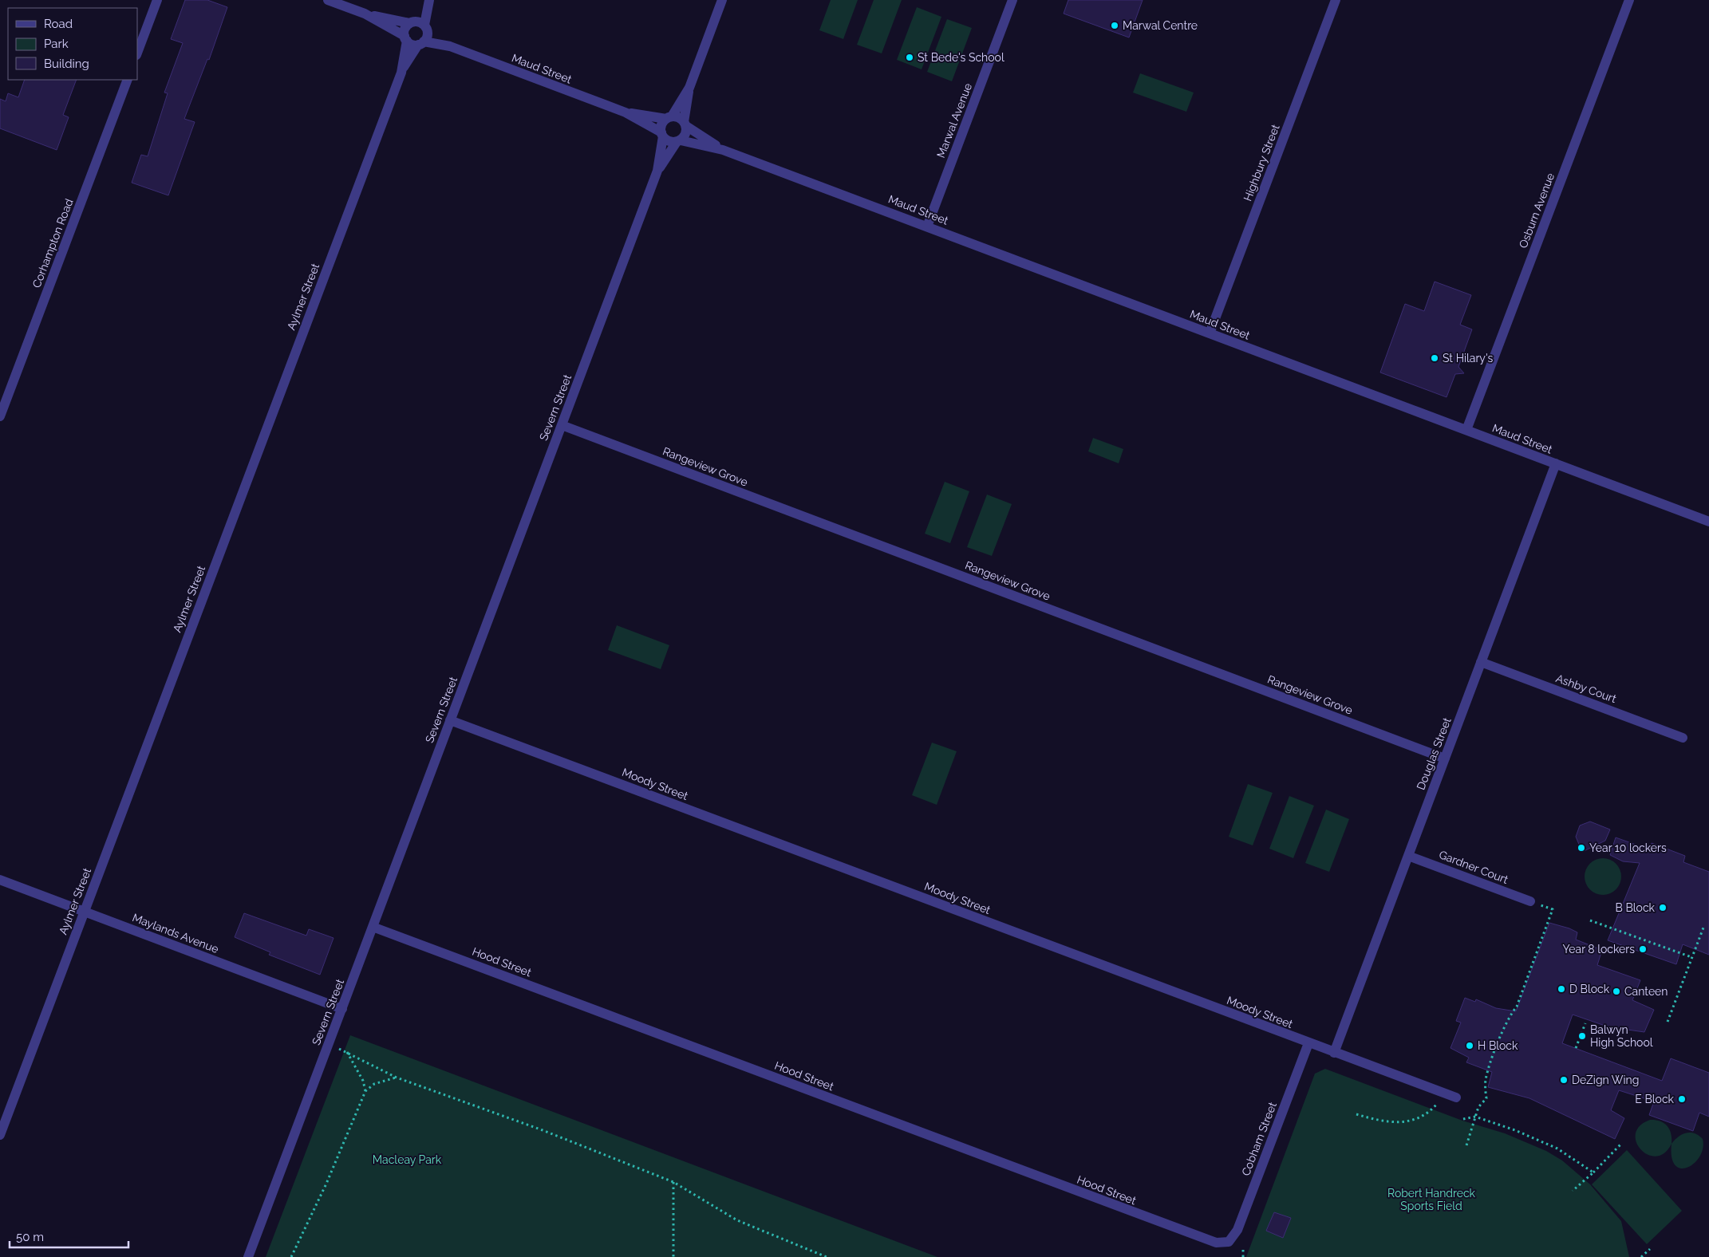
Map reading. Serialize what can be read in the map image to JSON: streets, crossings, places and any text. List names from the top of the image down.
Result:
{
  "streets": {
    "street": [
      "Maud Street",
      "Marwal Avenue",
      "Highbury Street",
      "Osburn Avenue",
      "Corhampton Road",
      "Aylmer Street",
      "Severn Street",
      "Rangeview Grove",
      "Ashby Court",
      "Douglas Street",
      "Moody Street",
      "Gardner Court",
      "Maylands Avenue",
      "Hood Street",
      "Cobham Street"
    ]
  },
  "crossings": [
    ["Maud Street", "Marwal Avenue"],
    ["Maud Street", "Highbury Street"],
    ["Maud Street", "Osburn Avenue"],
    ["Maud Street", "Aylmer Street"],
    ["Maud Street", "Severn Street"],
    ["Maud Street", "Douglas Street"],
    ["Aylmer Street", "Maylands Avenue"],
    ["Severn Street", "Rangeview Grove"],
    ["Severn Street", "Moody Street"],
    ["Severn Street", "Maylands Avenue"],
    ["Severn Street", "Hood Street"],
    ["Rangeview Grove", "Douglas Street"],
    ["Ashby Court", "Douglas Street"],
    ["Douglas Street", "Moody Street"],
    ["Douglas Street", "Gardner Court"],
    ["Moody Street", "Cobham Street"],
    ["Hood Street", "Cobham Street"]
  ],
  "parks": ["Macleay Park", "Robert Handreck Sports Field"],
  "places": [
    "Marwal Centre",
    "St Bede's School",
    "St Hilary's",
    "Year 10 lockers",
    "B Block",
    "Year 8 lockers",
    "D Block",
    "Canteen",
    "Balwyn High School",
    "H Block",
    "DeZign Wing",
    "E Block"
  ],
  "legend": ["Road", "Park", "Building"],
  "scale_bar": "50 m"
}
